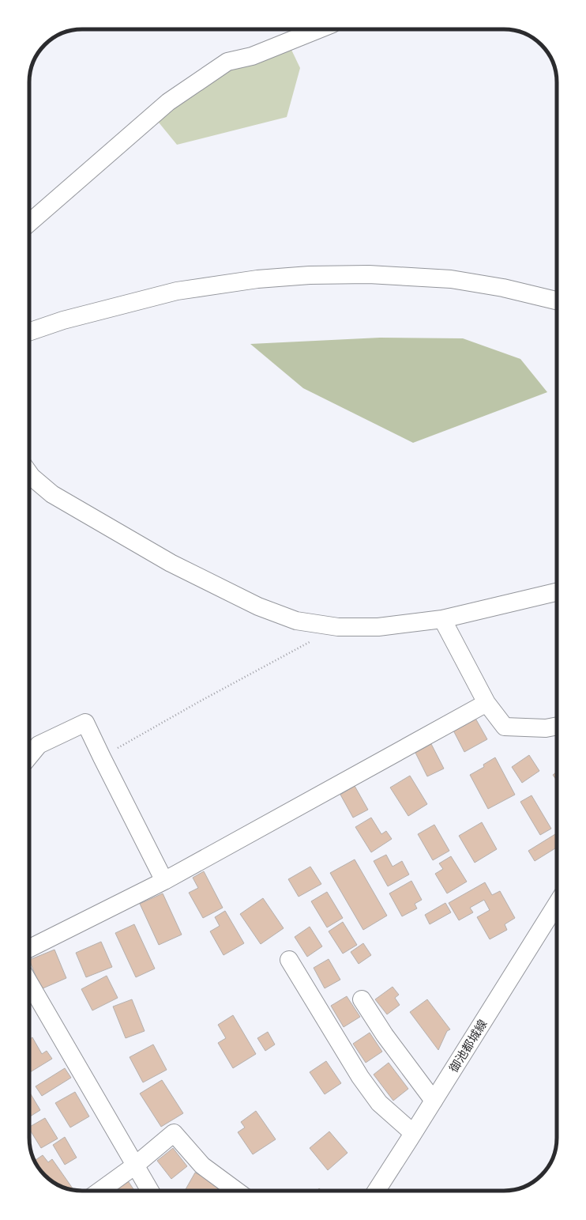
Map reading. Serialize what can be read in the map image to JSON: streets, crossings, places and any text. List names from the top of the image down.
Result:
{
  "streets": {
    "street": ["御池都城線"]
  }
}
